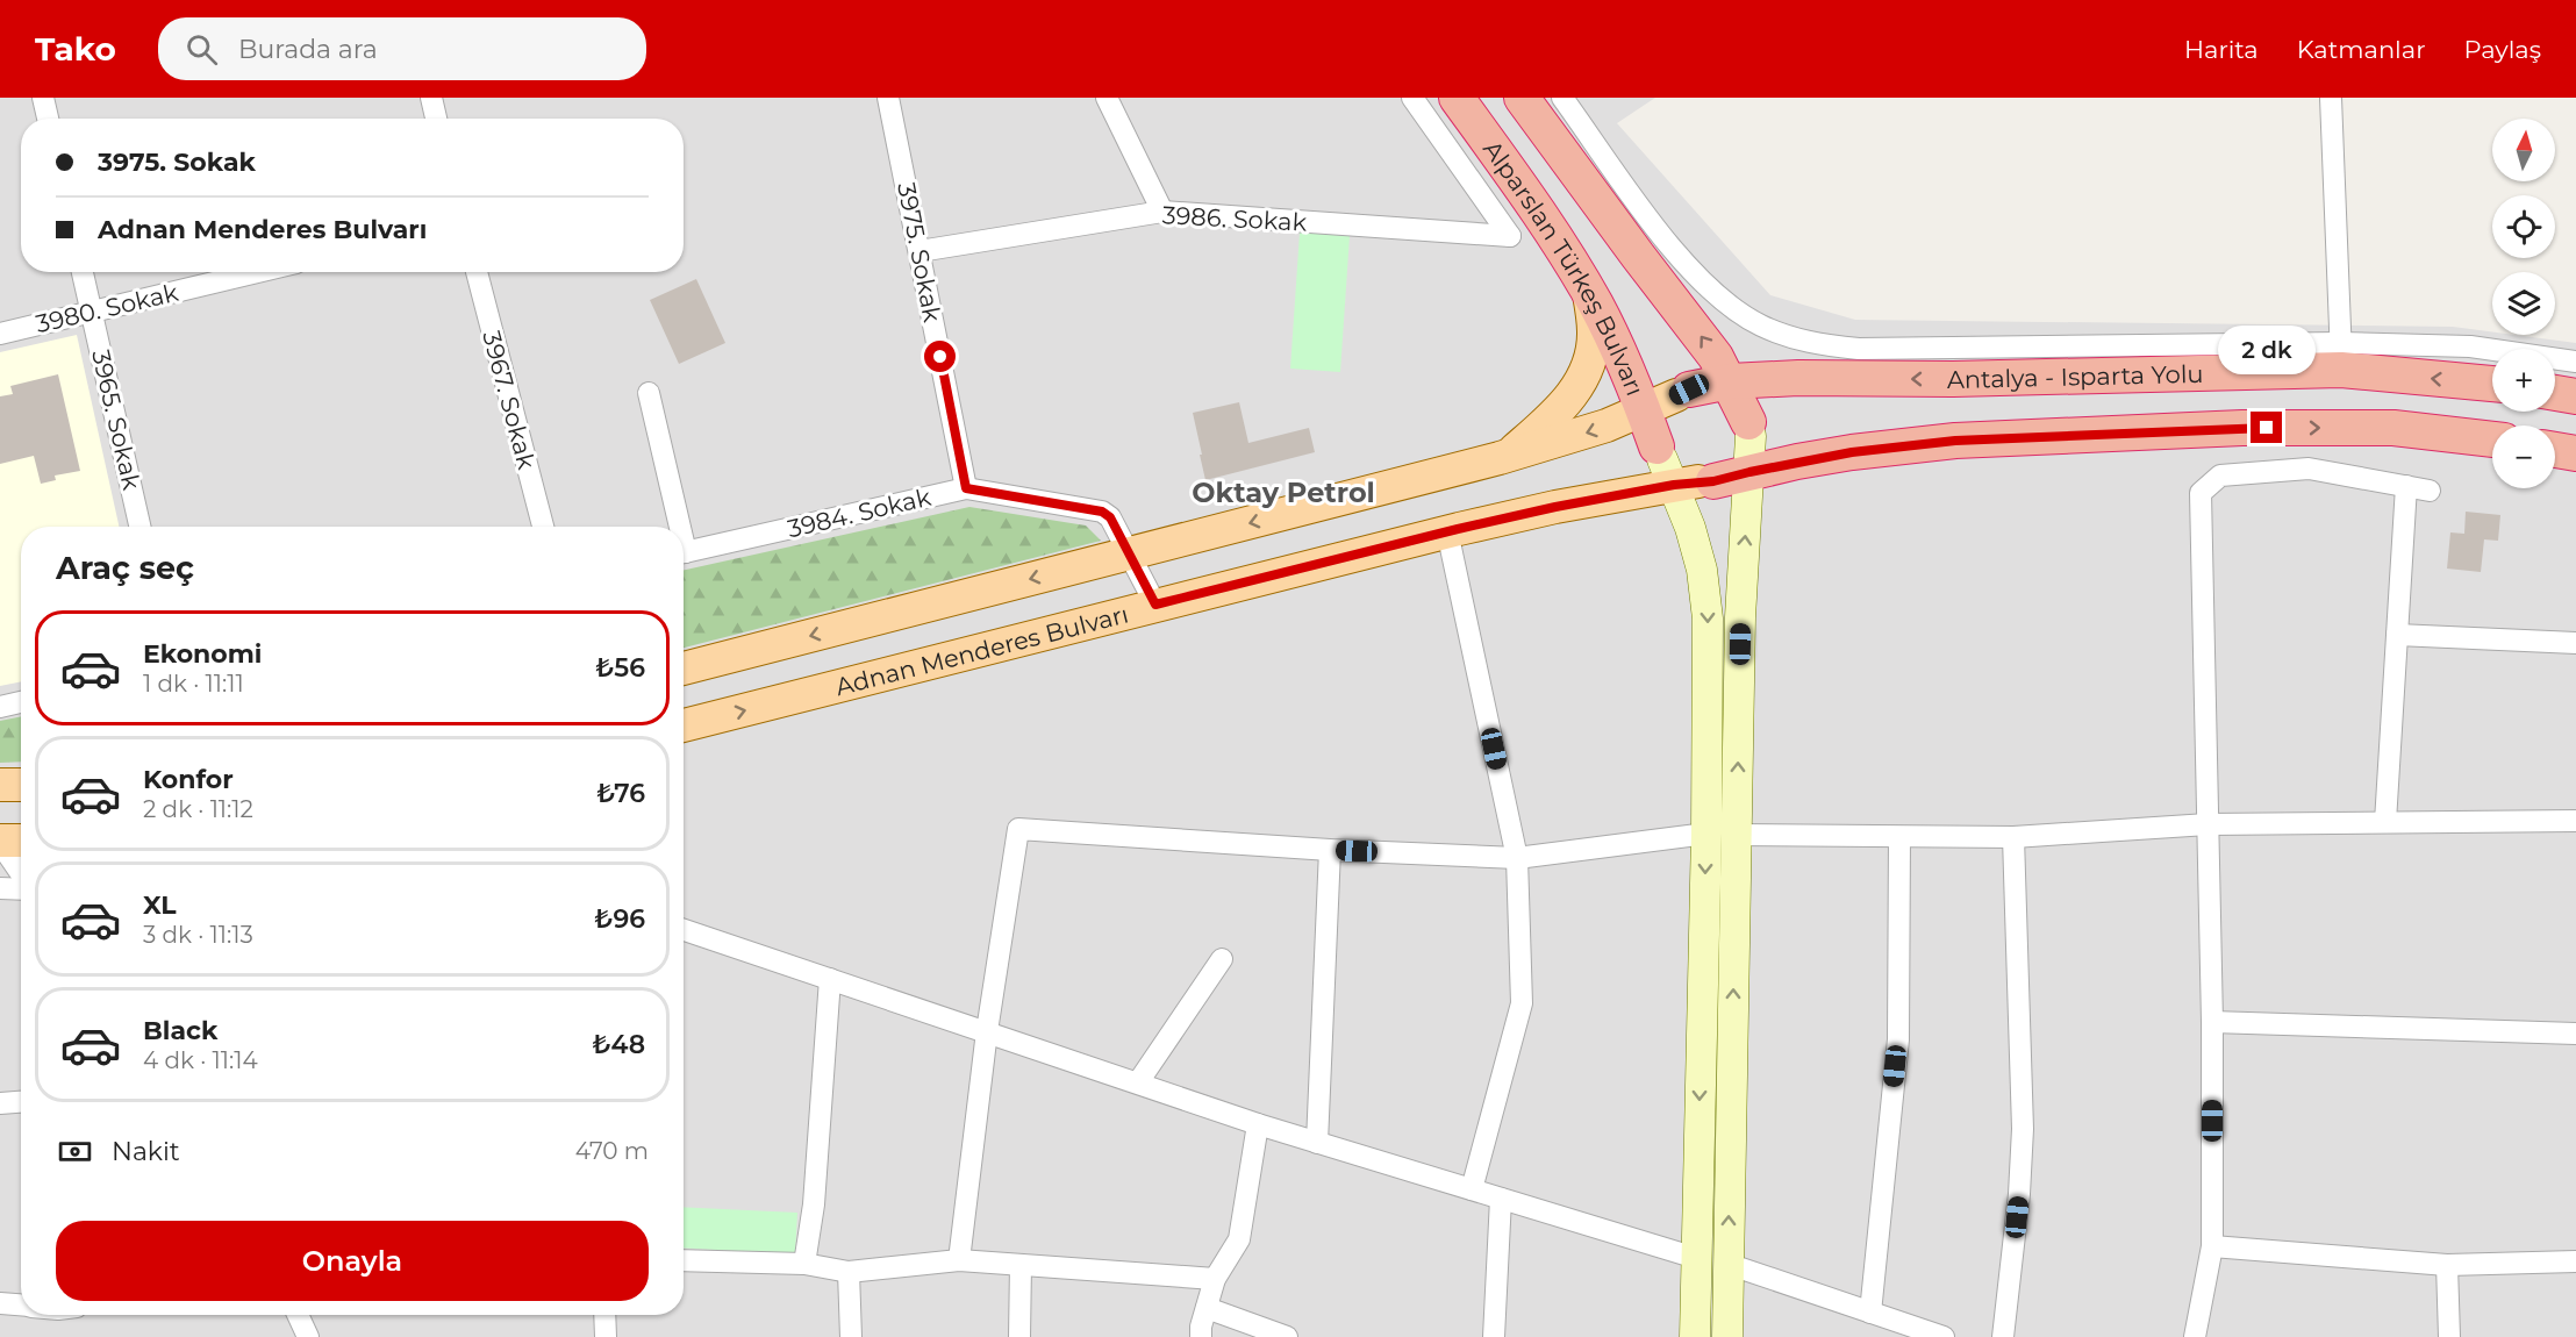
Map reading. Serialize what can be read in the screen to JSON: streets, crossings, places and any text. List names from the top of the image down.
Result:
{
  "streets": {
    "highway": ["Alparslan Türkeş Bulvarı", "Antalya - Isparta Yolu", "Adnan Menderes Bulvarı"],
    "street": [
      "3986. Sokak",
      "3975. Sokak",
      "3980. Sokak",
      "3967. Sokak",
      "3965. Sokak",
      "3984. Sokak"
    ]
  },
  "crossings": [
    ["3986. Sokak", "3975. Sokak"],
    ["3975. Sokak", "3984. Sokak"],
    ["Alparslan Türkeş Bulvarı", "Adnan Menderes Bulvarı"],
    ["3980. Sokak", "3965. Sokak"],
    ["3984. Sokak", "Adnan Menderes Bulvarı"]
  ],
  "one_way": ["Antalya - Isparta Yolu", "Adnan Menderes Bulvarı"],
  "districts": ["Oktay Petrol"],
  "north": "top",
  "page": {
    "header": "Tako",
    "search": "Burada ara",
    "nav": ["Harita", "Katmanlar", "Paylaş"],
    "map_buttons": ["+", "−"],
    "banner": ["3975. Sokak", "Adnan Menderes Bulvarı"],
    "bubble": "2 dk",
    "heading": "Araç seç",
    "list": [
      {
        "name": "Ekonomi",
        "note": "1 dk · 11:11",
        "value": "₺56"
      },
      {
        "name": "Konfor",
        "note": "2 dk · 11:12",
        "value": "₺76"
      },
      {
        "name": "XL",
        "note": "3 dk · 11:13",
        "value": "₺96"
      },
      {
        "name": "Black",
        "note": "4 dk · 11:14",
        "value": "₺48"
      }
    ],
    "pay": ["Nakit", "470 m"],
    "buttons": "Onayla"
  }
}
